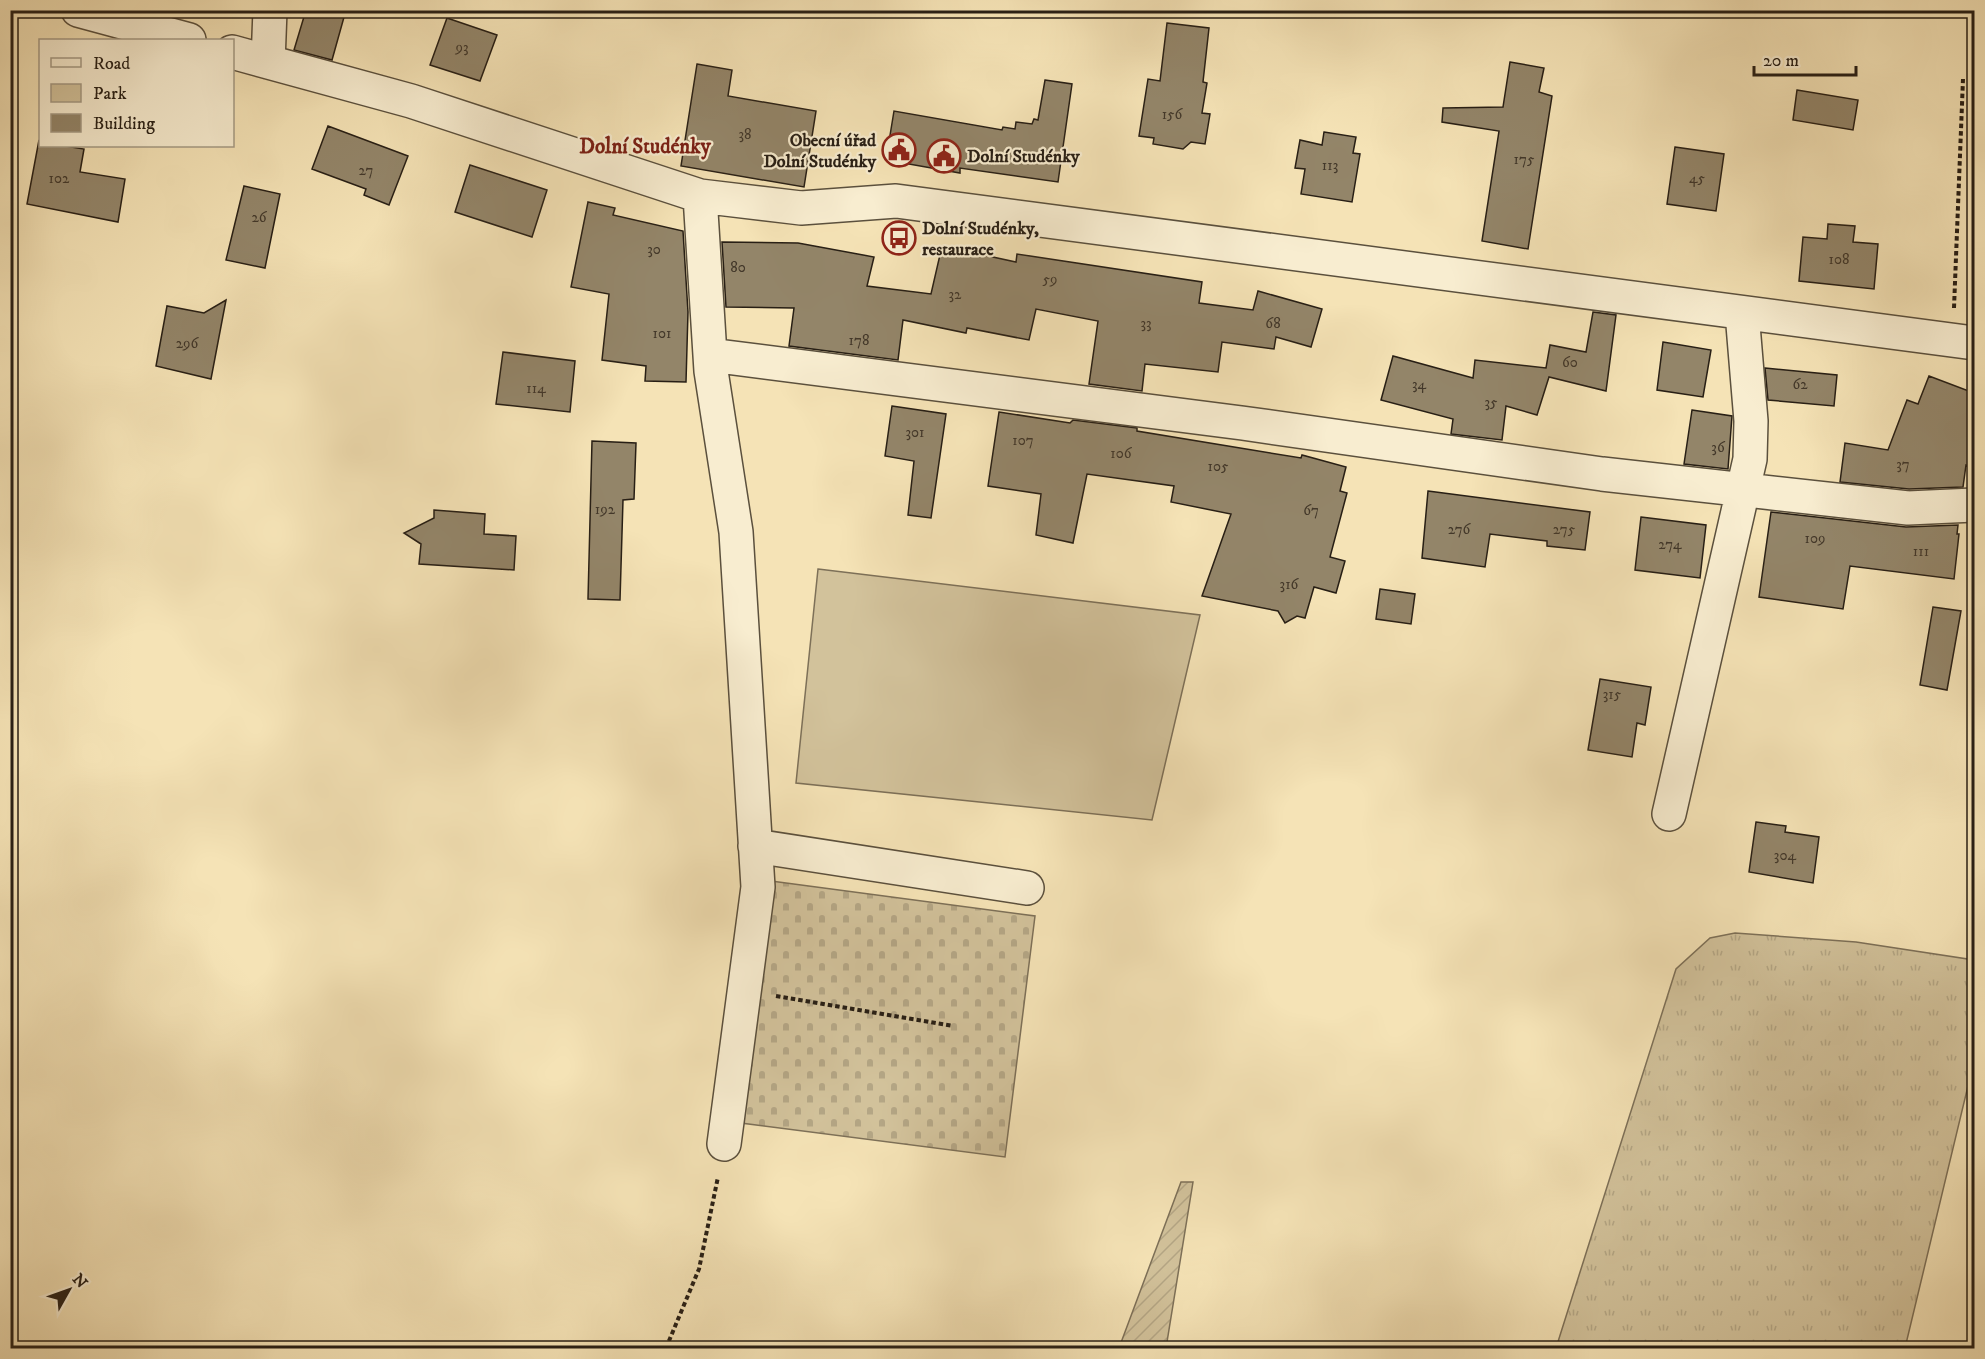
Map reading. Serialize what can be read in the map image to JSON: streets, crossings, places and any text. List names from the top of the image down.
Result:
{
  "districts": ["Dolní Studénky"],
  "places": {
    "public building": ["Obecní úřad Dolní Studénky", "Dolní Studénky"],
    "bus stop": ["Dolní Studénky, restaurace"]
  },
  "house_numbers": [
    "93",
    "156",
    "38",
    "175",
    "113",
    "27",
    "102",
    "45",
    "26",
    "30",
    "108",
    "80",
    "59",
    "32",
    "33",
    "68",
    "101",
    "178",
    "296",
    "60",
    "34",
    "62",
    "114",
    "35",
    "301",
    "107",
    "36",
    "106",
    "37",
    "105",
    "192",
    "67",
    "276",
    "275",
    "109",
    "274",
    "111",
    "316",
    "315",
    "304"
  ],
  "legend": ["Road", "Park", "Building"],
  "scale_bar": "20 m",
  "north": "top right"
}
